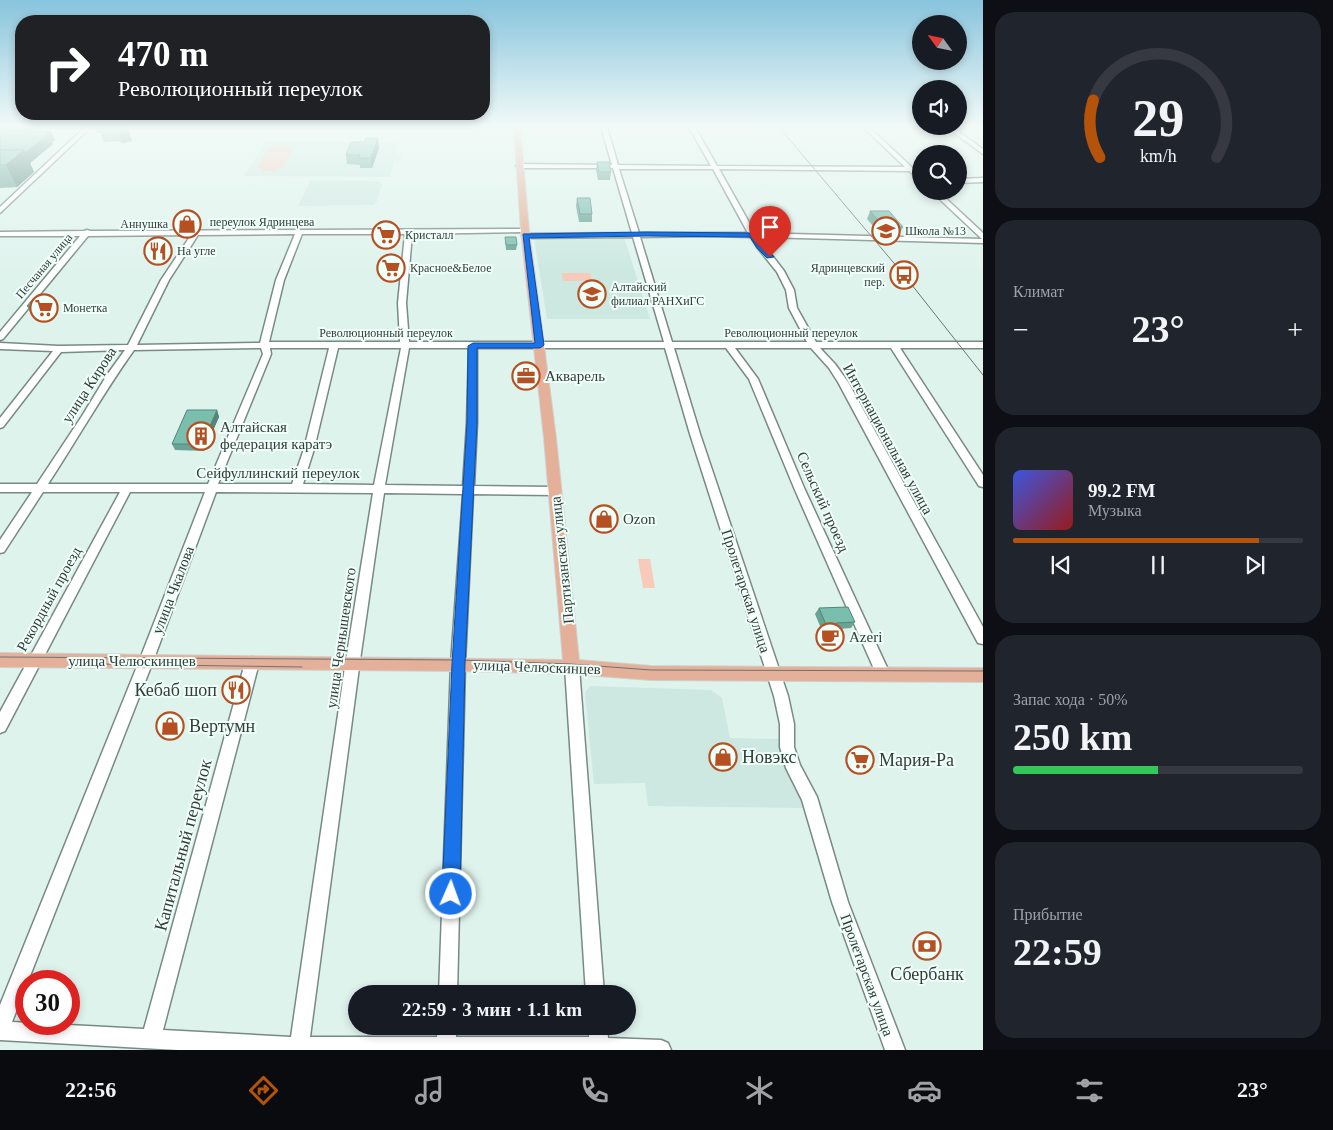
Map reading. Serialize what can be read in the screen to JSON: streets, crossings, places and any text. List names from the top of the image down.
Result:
{
  "streets": {
    "main road": ["Партизанская улица", "улица Челюскинцев"],
    "street": [
      "переулок Ядринцева",
      "Песчаная улица",
      "Революционный переулок",
      "улица Кирова",
      "Интернациональная улица",
      "Сейфуллинский переулок",
      "Сельский проезд",
      "улица Чкалова",
      "Пролетарская улица",
      "Рекордный проезд",
      "улица Чернышевского",
      "Капитальный переулок"
    ]
  },
  "crossings": [
    ["переулок Ядринцева", "Песчаная улица"],
    ["переулок Ядринцева", "улица Кирова"],
    ["переулок Ядринцева", "Интернациональная улица"],
    ["переулок Ядринцева", "Партизанская улица"],
    ["переулок Ядринцева", "улица Чкалова"],
    ["переулок Ядринцева", "Пролетарская улица"],
    ["переулок Ядринцева", "улица Чернышевского"],
    ["Революционный переулок", "улица Кирова"],
    ["Революционный переулок", "Интернациональная улица"],
    ["Революционный переулок", "Сельский проезд"],
    ["Революционный переулок", "Партизанская улица"],
    ["Революционный переулок", "улица Чкалова"],
    ["Революционный переулок", "Пролетарская улица"],
    ["Революционный переулок", "улица Чернышевского"],
    ["улица Кирова", "Сейфуллинский переулок"],
    ["Сейфуллинский переулок", "Партизанская улица"],
    ["Сейфуллинский переулок", "улица Чкалова"],
    ["Сейфуллинский переулок", "Рекордный проезд"],
    ["Сейфуллинский переулок", "улица Чернышевского"],
    ["Сельский проезд", "улица Челюскинцев"],
    ["Партизанская улица", "улица Челюскинцев"],
    ["улица Чкалова", "улица Челюскинцев"],
    ["Пролетарская улица", "улица Челюскинцев"],
    ["Рекордный проезд", "улица Челюскинцев"],
    ["улица Чернышевского", "улица Челюскинцев"],
    ["улица Челюскинцев", "Капитальный переулок"]
  ],
  "places": {
    "shop": [
      "Аннушка",
      "Ozon",
      "Вертумн",
      "Новэкс"
    ],
    "school or university": ["Школа №13", "Алтайский филиал РАНХиГС"],
    "supermarket": [
      "Кристалл",
      "Красное&Белое",
      "Монетка",
      "Мария-Ра"
    ],
    "restaurant": ["На угле", "Кебаб шоп"],
    "bus stop": ["Ядринцевский пер."],
    "office": ["Акварель"],
    "building": ["Алтайская федерация каратэ"],
    "cafe": ["Azeri"],
    "bank": ["Сбербанк"]
  },
  "north": "top left",
  "page": {
    "turn": ["470 m", "Революционный переулок"],
    "tile": [
      "Климат",
      ["Запас хода · 50%", "250 km"],
      ["Прибытие", "22:59"]
    ],
    "heat": ["−", "23°", "+"],
    "song": ["99.2 FM", "Музыка"],
    "limit": "30",
    "trip": "22:59 · 3 мин · 1.1 km",
    "tabs": ["22:56", "23°"],
    "gauge": ["29", "km/h"]
  }
}
